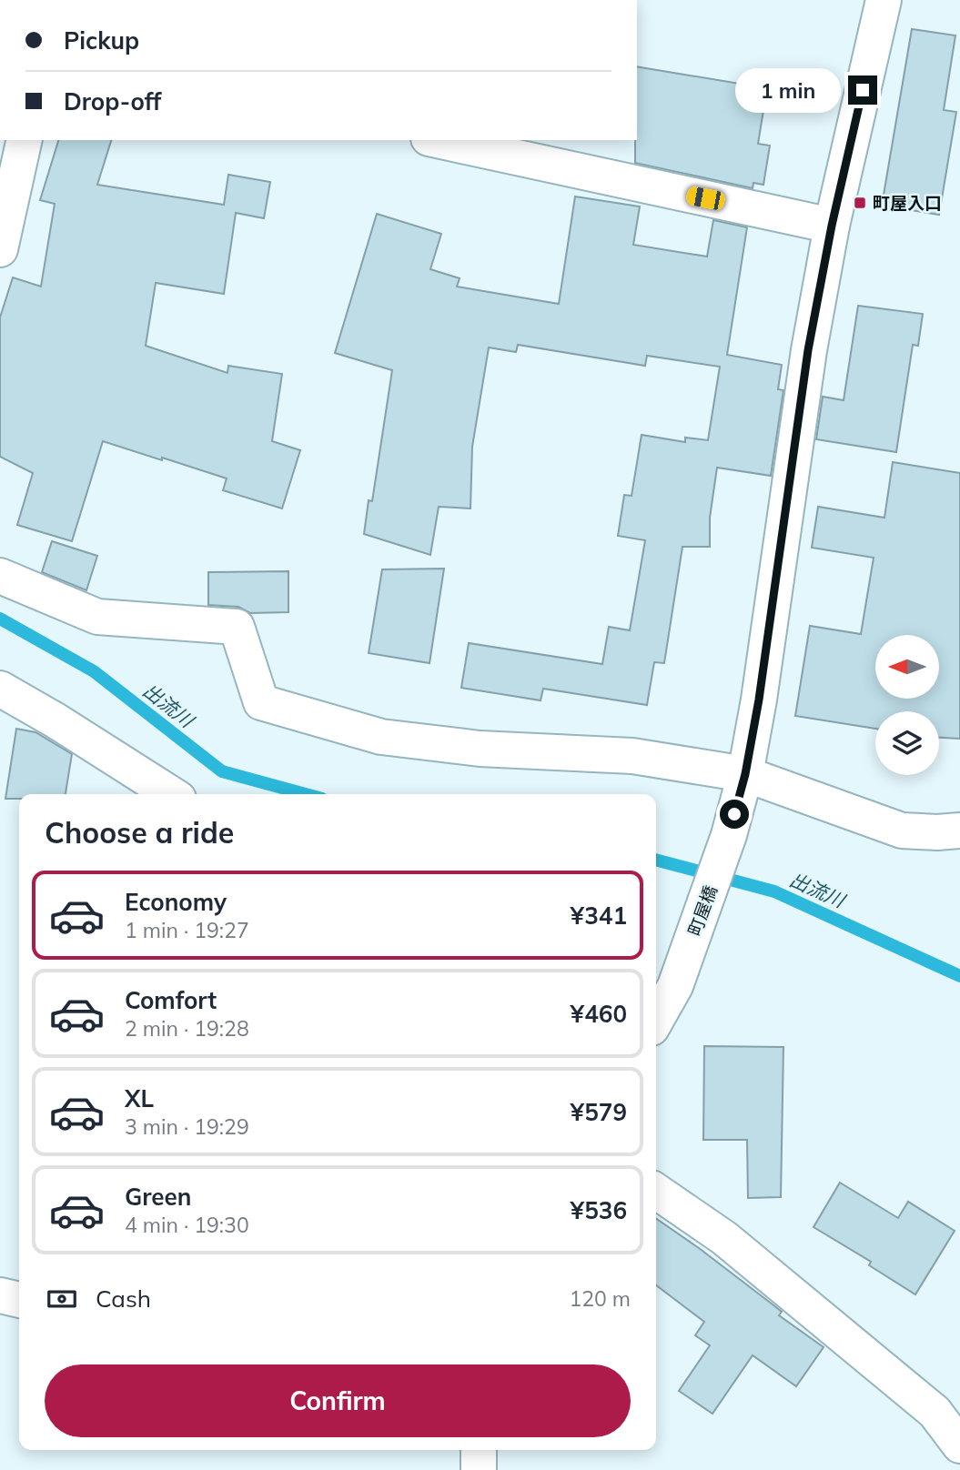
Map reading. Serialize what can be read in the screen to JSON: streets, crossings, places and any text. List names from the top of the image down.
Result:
{
  "streets": {
    "street": ["町屋橋"]
  },
  "water": ["出流川"],
  "places": {
    "transit": ["町屋入口"]
  },
  "north": "left",
  "page": {
    "banner": ["Pickup", "Drop-off"],
    "bubble": "1 min",
    "heading": "Choose a ride",
    "list": [
      {
        "name": "Economy",
        "note": "1 min · 19:27",
        "value": "¥341"
      },
      {
        "name": "Comfort",
        "note": "2 min · 19:28",
        "value": "¥460"
      },
      {
        "name": "XL",
        "note": "3 min · 19:29",
        "value": "¥579"
      },
      {
        "name": "Green",
        "note": "4 min · 19:30",
        "value": "¥536"
      }
    ],
    "pay": ["Cash", "120 m"],
    "buttons": "Confirm"
  }
}
